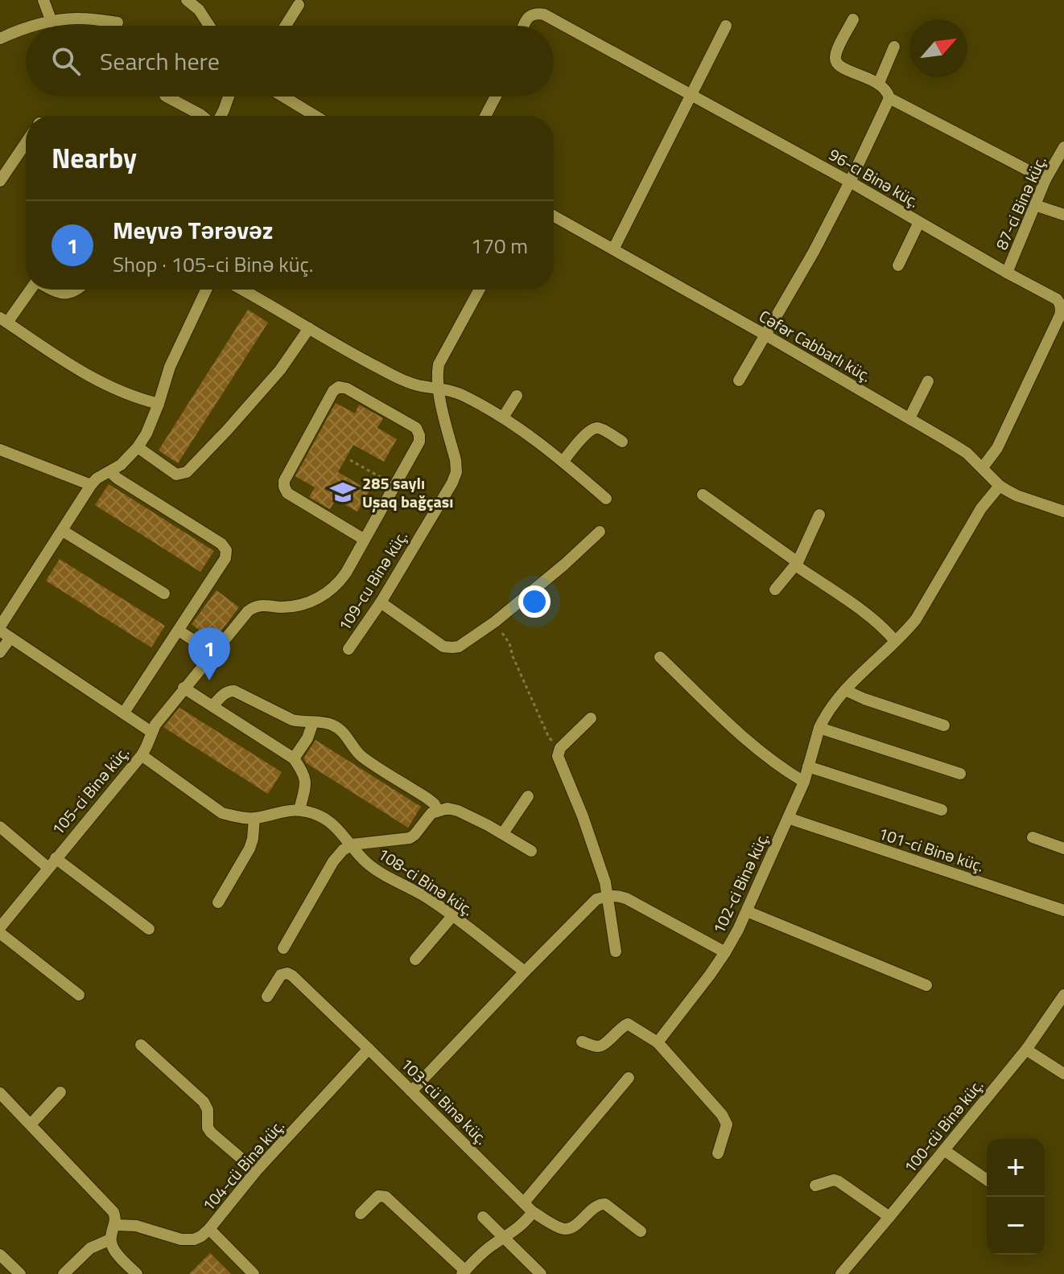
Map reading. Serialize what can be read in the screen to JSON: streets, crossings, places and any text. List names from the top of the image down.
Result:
{
  "streets": {
    "street": [
      "96-cı Binə küç.",
      "87-ci Binə küç.",
      "Cəfər Cabbarlı küç.",
      "109-cu Binə küç.",
      "105-ci Binə küç.",
      "101-ci Binə küç.",
      "108-ci Binə küç.",
      "102-ci Binə küç.",
      "103-cü Binə küç.",
      "100-cü Binə küç.",
      "104-cü Binə küç."
    ]
  },
  "crossings": [
    ["96-cı Binə küç.", "87-ci Binə küç."],
    ["96-cı Binə küç.", "Cəfər Cabbarlı küç."],
    ["Cəfər Cabbarlı küç.", "102-ci Binə küç."],
    ["101-ci Binə küç.", "102-ci Binə küç."],
    ["103-cü Binə küç.", "104-cü Binə küç."]
  ],
  "places": {
    "school or university": ["285 saylı Uşaq bağçası"]
  },
  "north": "top right",
  "page": {
    "search": "Search here",
    "heading": "Nearby",
    "list": [
      {
        "mark": "1",
        "name": "Meyvə Tərəvəz",
        "note": "Shop · 105-ci Binə küç.",
        "value": "170 m"
      }
    ],
    "pins": "1",
    "map_buttons": ["+", "−"]
  }
}
